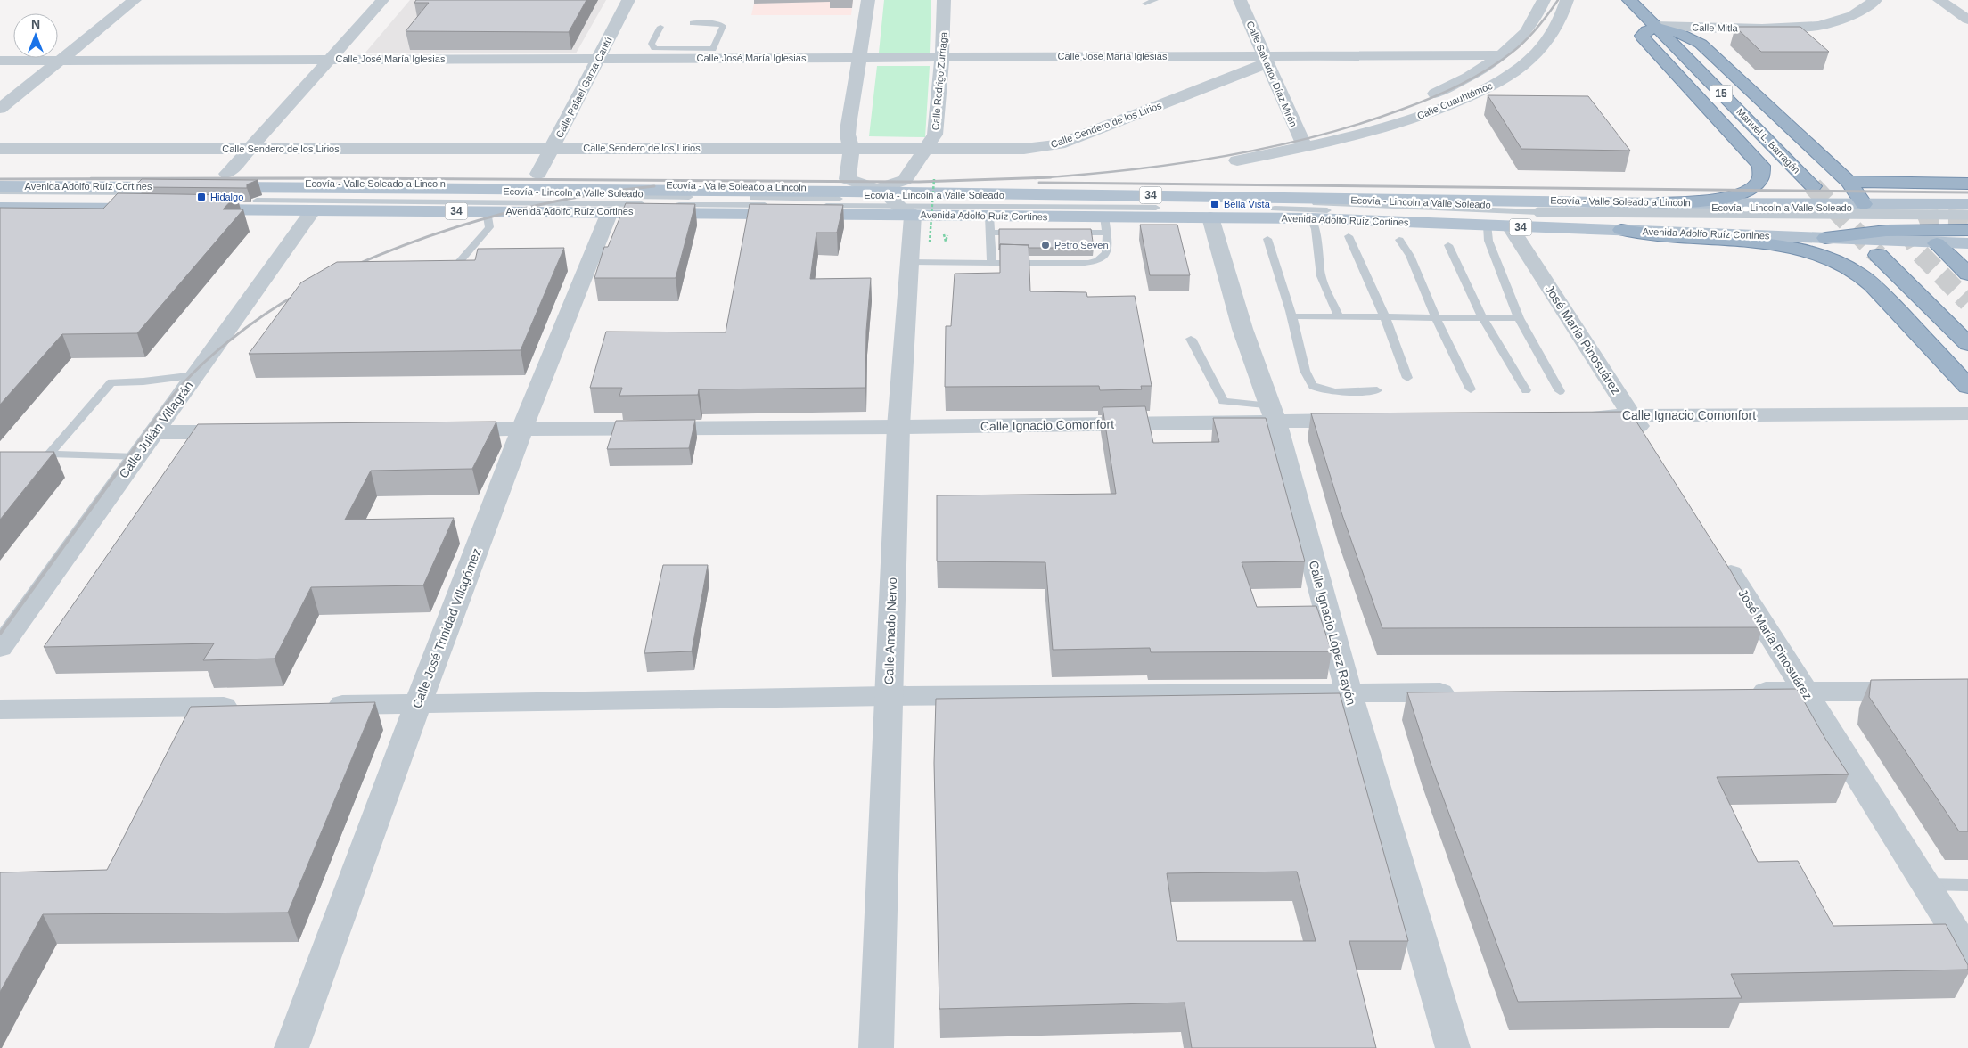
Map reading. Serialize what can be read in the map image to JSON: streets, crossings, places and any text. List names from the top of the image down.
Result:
{
  "streets": {
    "highway": ["15", "Manuel L. Barragán"],
    "main road": ["Avenida Adolfo Ruíz Cortines", "34"],
    "street": [
      "Calle Mitla",
      "Calle José María Iglesias",
      "Calle Salvador Díaz Mirón",
      "Calle Rodrigo Zurriaga",
      "Calle Rafael Garza Cantú",
      "Calle Cuauhtémoc",
      "Calle Sendero de los Lirios",
      "José María Pinosuárez",
      "Calle Ignacio Comonfort",
      "Calle Julián Villagrán",
      "Calle José Trinidad Villagómez",
      "Calle Amado Nervo",
      "Calle Ignacio López Rayón"
    ],
    "lane": ["Ecovía - Valle Soleado a Lincoln", "Ecovía - Lincoln a Valle Soleado"]
  },
  "crossings": [
    ["Calle Mitla", "Manuel L. Barragán"],
    ["Calle José María Iglesias", "Calle Salvador Díaz Mirón"],
    ["Calle José María Iglesias", "Calle Rodrigo Zurriaga"],
    ["Calle José María Iglesias", "Calle Rafael Garza Cantú"],
    ["Calle José María Iglesias", "Calle Cuauhtémoc"],
    ["Calle José María Iglesias", "Calle Sendero de los Lirios"],
    ["Calle Salvador Díaz Mirón", "Calle Cuauhtémoc"],
    ["Calle Salvador Díaz Mirón", "Calle Sendero de los Lirios"],
    ["Calle Rodrigo Zurriaga", "Calle Sendero de los Lirios"],
    ["Calle Rodrigo Zurriaga", "Avenida Adolfo Ruíz Cortines"],
    ["Calle Rodrigo Zurriaga", "Ecovía - Lincoln a Valle Soleado"],
    ["Calle Rodrigo Zurriaga", "Calle Amado Nervo"],
    ["Calle Rafael Garza Cantú", "Calle Sendero de los Lirios"],
    ["Ecovía - Valle Soleado a Lincoln", "Ecovía - Lincoln a Valle Soleado"],
    ["Avenida Adolfo Ruíz Cortines", "Ecovía - Lincoln a Valle Soleado"],
    ["Avenida Adolfo Ruíz Cortines", "José María Pinosuárez"],
    ["Avenida Adolfo Ruíz Cortines", "Calle Julián Villagrán"],
    ["Avenida Adolfo Ruíz Cortines", "Calle José Trinidad Villagómez"],
    ["Avenida Adolfo Ruíz Cortines", "Calle Amado Nervo"],
    ["Avenida Adolfo Ruíz Cortines", "Calle Ignacio López Rayón"],
    ["Ecovía - Lincoln a Valle Soleado", "Calle Amado Nervo"],
    ["José María Pinosuárez", "Calle Ignacio Comonfort"],
    ["Calle Ignacio Comonfort", "Calle José Trinidad Villagómez"],
    ["Calle Ignacio Comonfort", "Calle Amado Nervo"],
    ["Calle Ignacio Comonfort", "Calle Ignacio López Rayón"]
  ],
  "places": {
    "transit": ["Hidalgo", "Bella Vista"],
    "other": ["Petro Seven"]
  },
  "north": "top"
}
